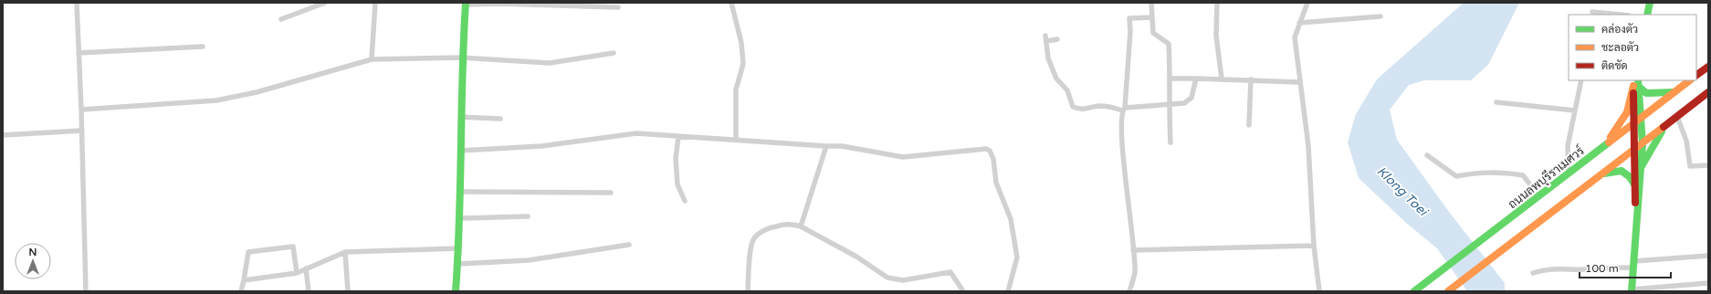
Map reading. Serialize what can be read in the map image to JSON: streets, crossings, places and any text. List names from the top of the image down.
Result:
{
  "streets": {
    "main road": ["ถนนลพบุรีราเมศวร์"]
  },
  "water": ["Klong Toei"],
  "legend": ["คล่องตัว", "ชะลอตัว", "ติดขัด"],
  "scale_bar": "100 m",
  "north": "top"
}
